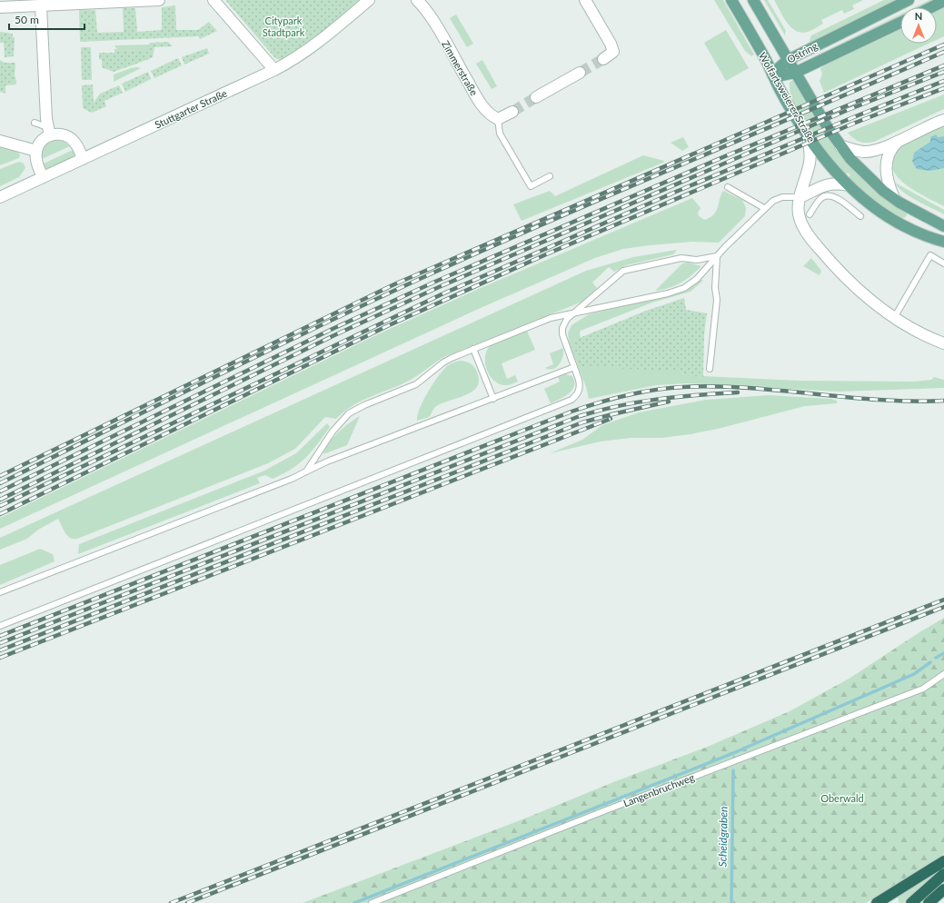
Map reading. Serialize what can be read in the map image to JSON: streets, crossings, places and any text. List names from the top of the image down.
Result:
{
  "streets": {
    "main road": ["Ostring", "Wolfartsweierer Straße"],
    "street": ["Zimmerstraße", "Stuttgarter Straße"],
    "lane": ["Langenbruchweg"]
  },
  "crossings": [
    ["Ostring", "Wolfartsweierer Straße"]
  ],
  "water": ["Scheidgraben"],
  "parks": ["Citypark Stadtpark", "Oberwald"],
  "scale_bar": "50 m",
  "north": "top"
}
